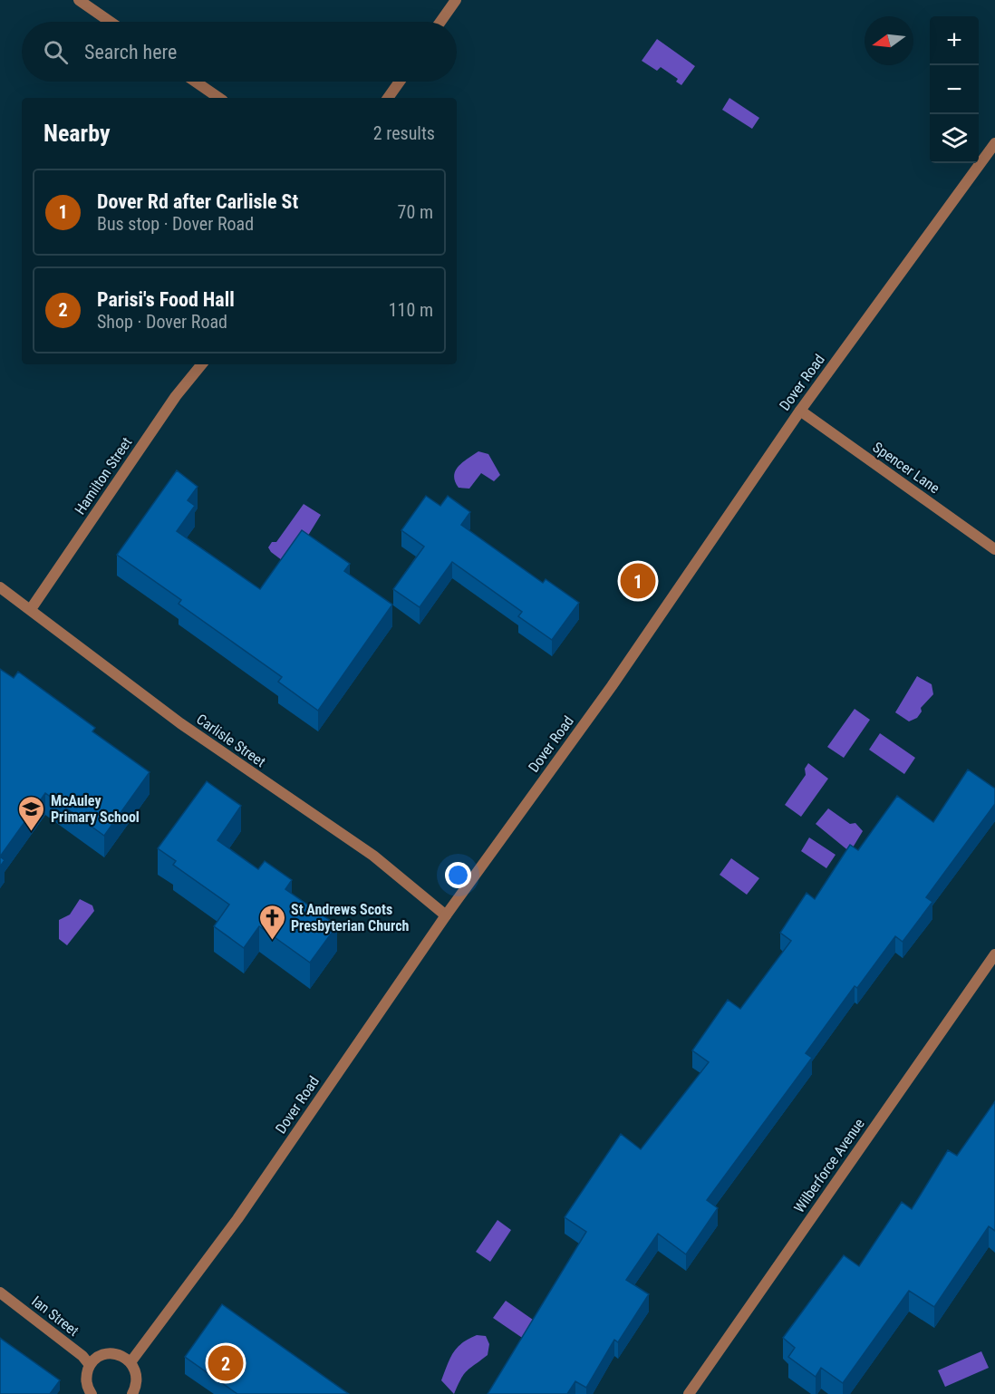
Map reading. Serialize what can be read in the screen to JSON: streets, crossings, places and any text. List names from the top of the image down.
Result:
{
  "streets": {
    "street": [
      "Dover Road",
      "Spencer Lane",
      "Hamilton Street",
      "Carlisle Street",
      "Wilberforce Avenue",
      "Ian Street"
    ]
  },
  "crossings": [
    ["Dover Road", "Spencer Lane"],
    ["Dover Road", "Carlisle Street"],
    ["Hamilton Street", "Carlisle Street"]
  ],
  "places": {
    "school or university": ["McAuley Primary School"],
    "church": ["St Andrews Scots Presbyterian Church"]
  },
  "north": "left",
  "page": {
    "map_buttons": ["+", "−"],
    "search": "Search here",
    "heading": ["Nearby", "2 results"],
    "list": [
      {
        "mark": "1",
        "name": "Dover Rd after Carlisle St",
        "note": "Bus stop · Dover Road",
        "value": "70 m"
      },
      {
        "mark": "2",
        "name": "Parisi's Food Hall",
        "note": "Shop · Dover Road",
        "value": "110 m"
      }
    ],
    "pins": ["1", "2"]
  }
}
